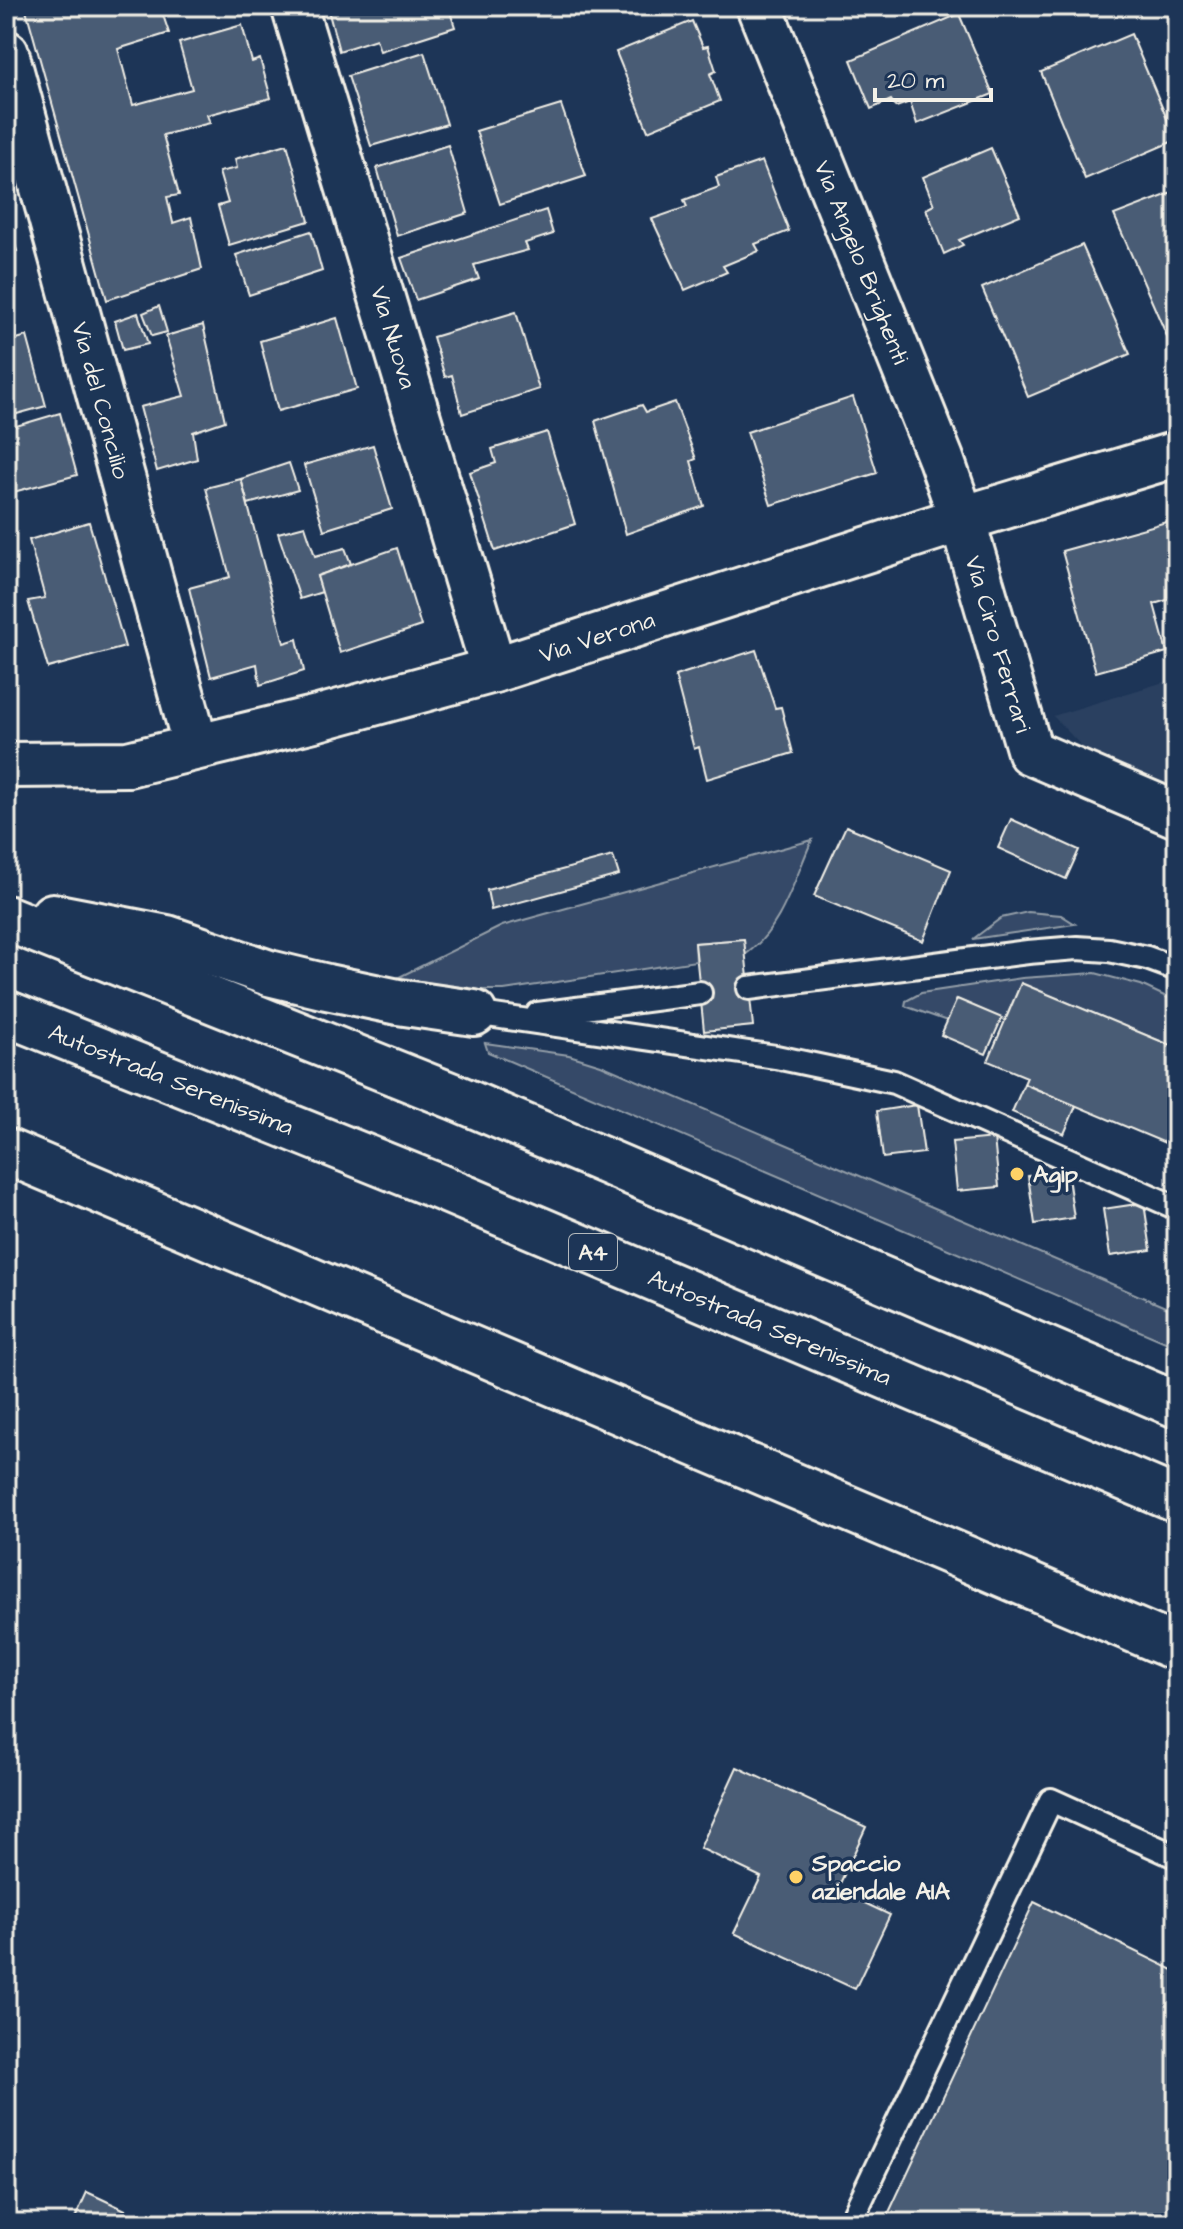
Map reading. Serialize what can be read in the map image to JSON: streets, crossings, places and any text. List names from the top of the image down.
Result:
{
  "streets": {
    "main road": [
      "Via Angelo Brighenti",
      "Via Nuova",
      "Via del Concilio",
      "Via Verona",
      "Via Ciro Ferrari",
      "Autostrada Serenissima",
      "A4"
    ]
  },
  "crossings": [
    ["Via Angelo Brighenti", "Via Verona"],
    ["Via Angelo Brighenti", "Via Ciro Ferrari"],
    ["Via Nuova", "Via Verona"],
    ["Via del Concilio", "Via Verona"],
    ["Via Verona", "Via Ciro Ferrari"]
  ],
  "places": ["Agip", "Spaccio aziendale AIA"],
  "scale_bar": "20 m"
}
